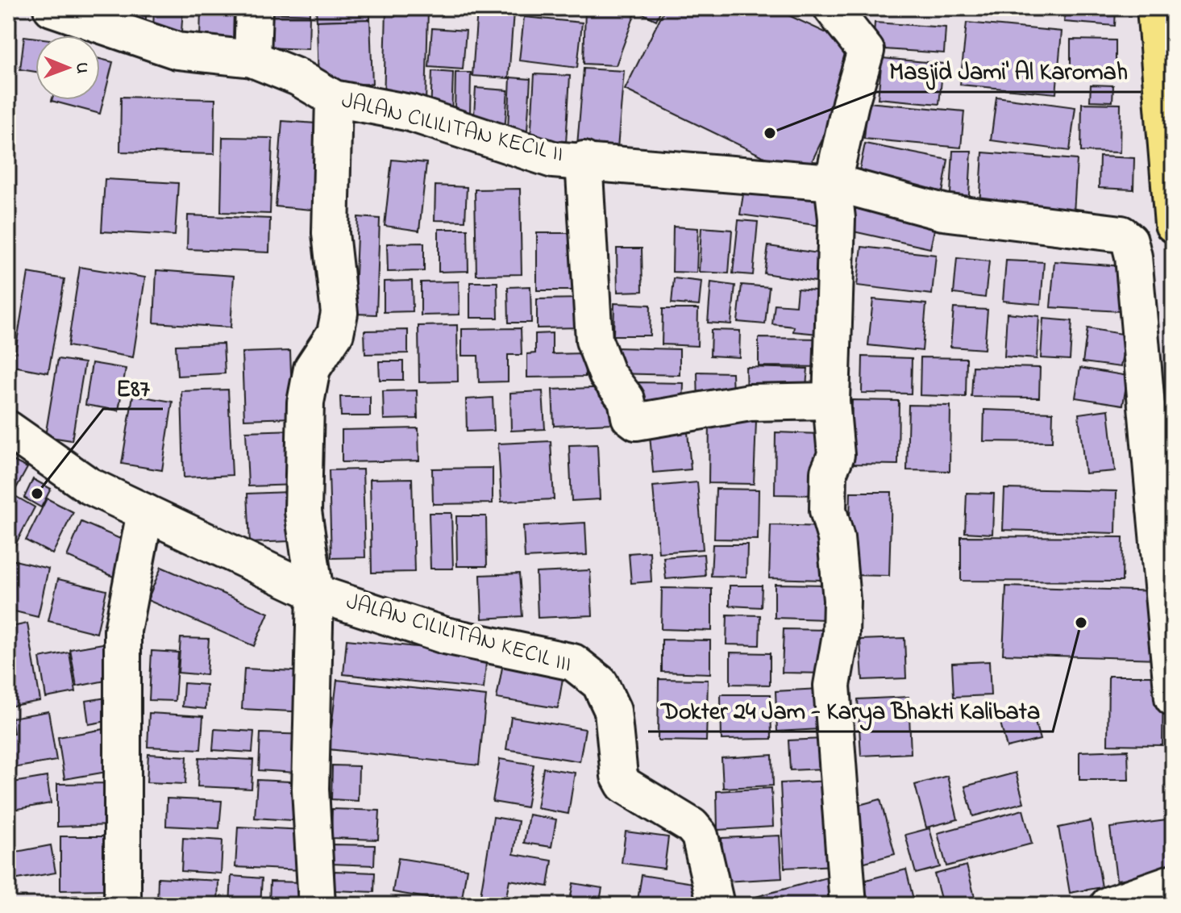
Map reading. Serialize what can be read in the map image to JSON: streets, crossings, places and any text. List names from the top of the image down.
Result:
{
  "streets": {
    "street": ["JALAN CILILITAN KECIL II", "JALAN CILILITAN KECIL III"]
  },
  "places": ["Masjid Jami' Al Karomah", "E87", "Dokter 24 Jam - Karya Bhakti Kalibata"],
  "north": "right"
}
